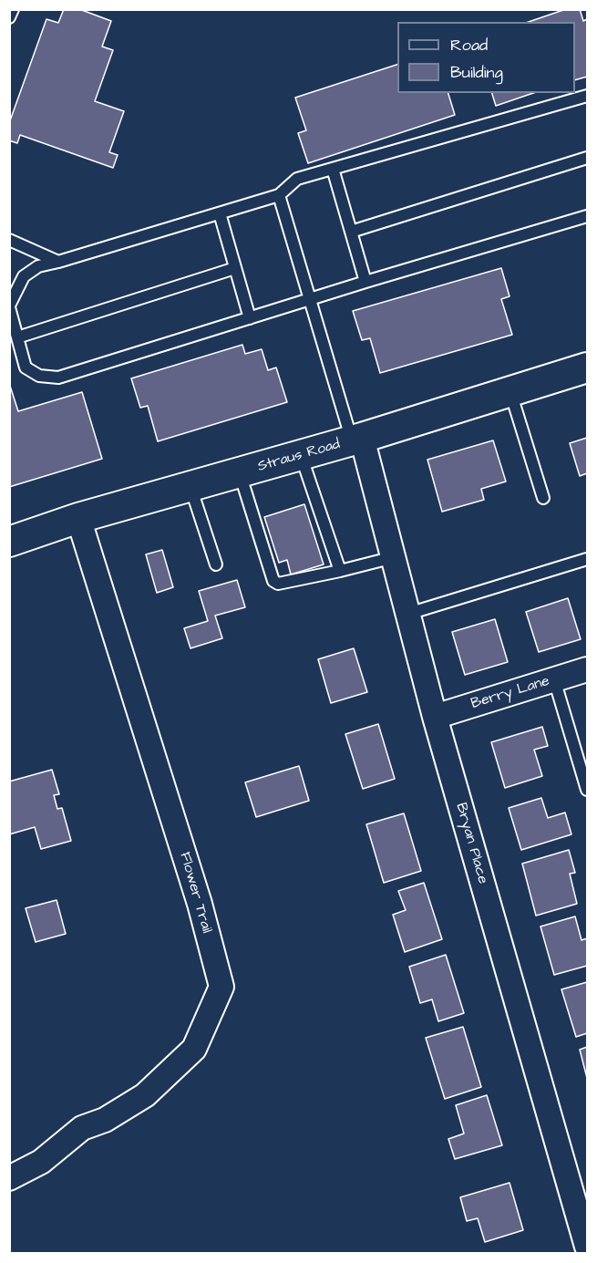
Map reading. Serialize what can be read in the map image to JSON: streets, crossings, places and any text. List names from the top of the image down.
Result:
{
  "streets": {
    "street": [
      "Straus Road",
      "Berry Lane",
      "Bryan Place",
      "Flower Trail"
    ]
  },
  "crossings": [
    ["Straus Road", "Bryan Place"],
    ["Straus Road", "Flower Trail"],
    ["Berry Lane", "Bryan Place"]
  ],
  "legend": ["Road", "Building"]
}
